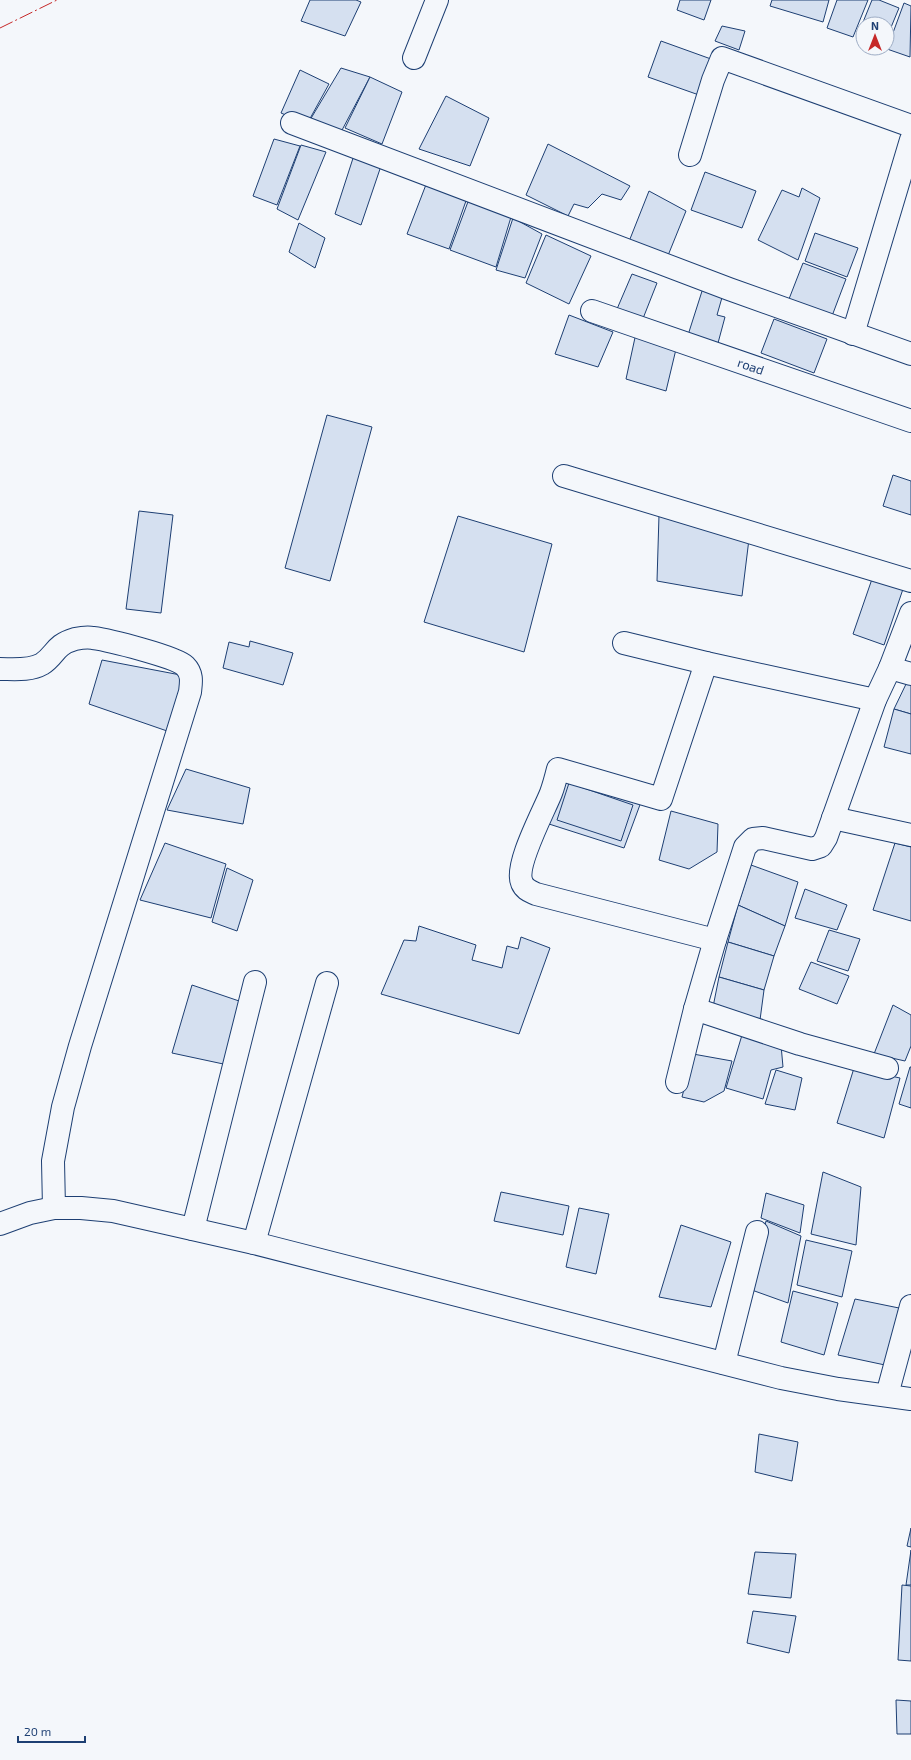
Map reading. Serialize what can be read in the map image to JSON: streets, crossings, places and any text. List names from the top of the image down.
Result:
{
  "streets": {
    "street": ["road"]
  },
  "scale_bar": "20 m",
  "north": "top"
}
